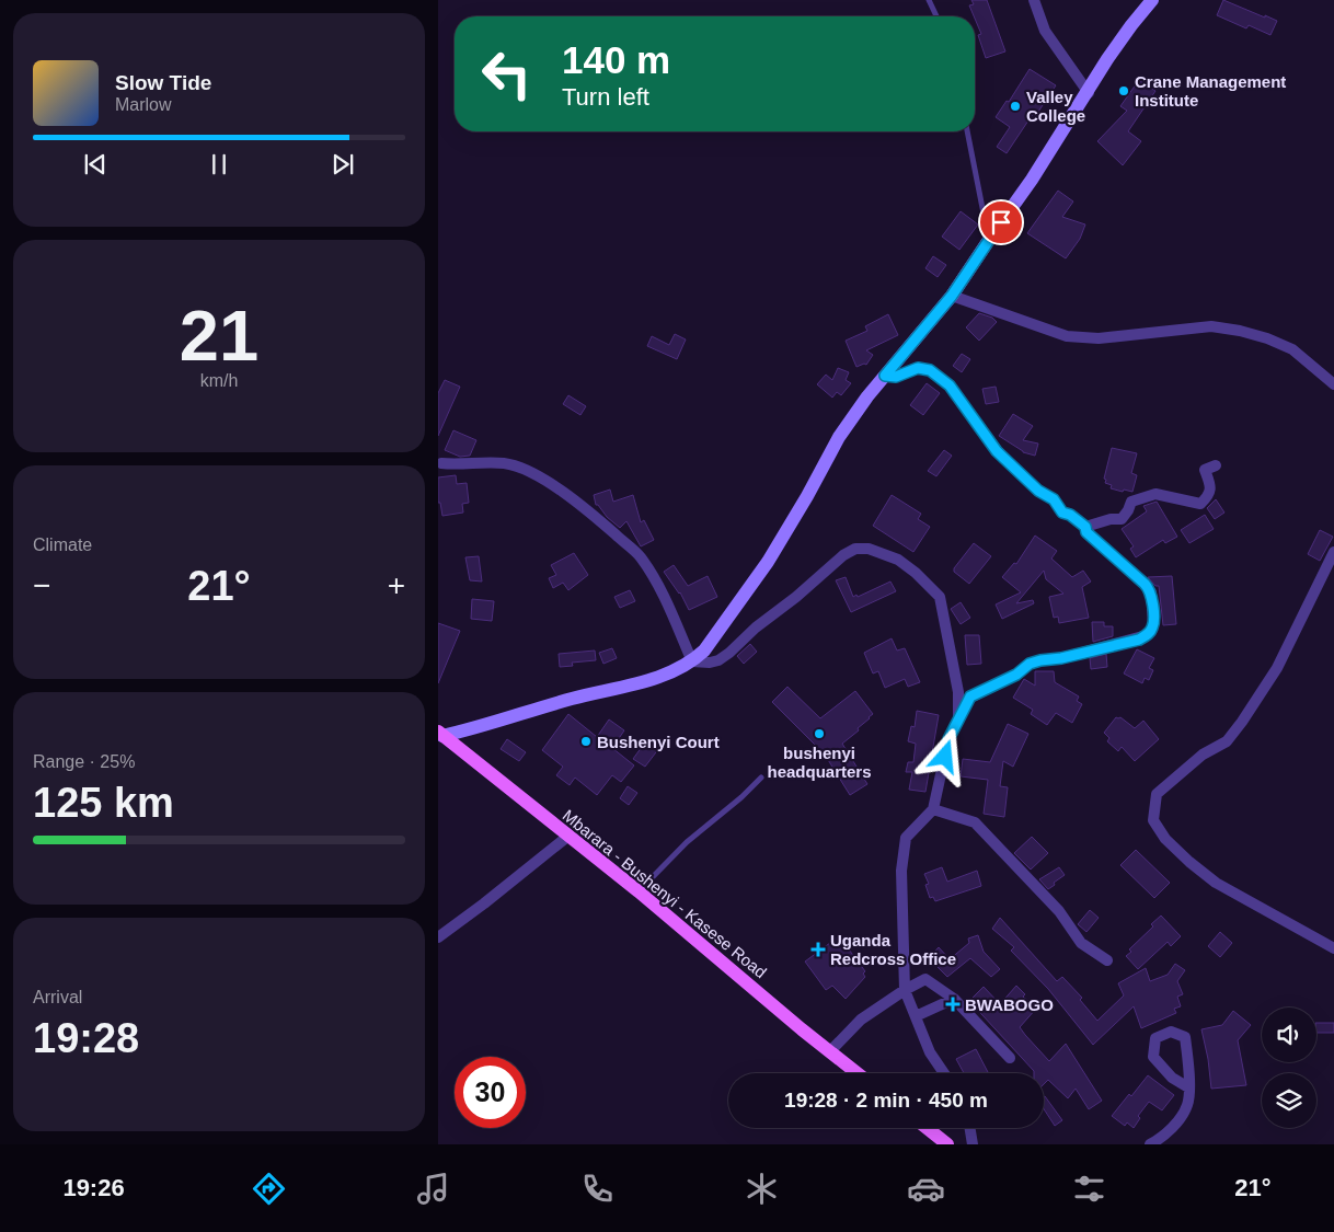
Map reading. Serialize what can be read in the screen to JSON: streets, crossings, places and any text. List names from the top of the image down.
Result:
{
  "streets": {
    "main road": ["Mbarara - Bushenyi - Kasese Road"]
  },
  "places": {
    "other": [
      "Crane Management Institute",
      "Valley College",
      "bushenyi headquarters",
      "Bushenyi Court"
    ],
    "health": ["Uganda Redcross Office", "BWABOGO"]
  },
  "page": {
    "turn": ["140 m", "Turn left"],
    "song": ["Slow Tide", "Marlow"],
    "tile": [
      ["21", "km/h"],
      "Climate",
      ["Range · 25%", "125 km"],
      ["Arrival", "19:28"]
    ],
    "heat": ["−", "21°", "+"],
    "limit": "30",
    "trip": "19:28 · 2 min · 450 m",
    "tabs": ["19:26", "21°"]
  }
}
